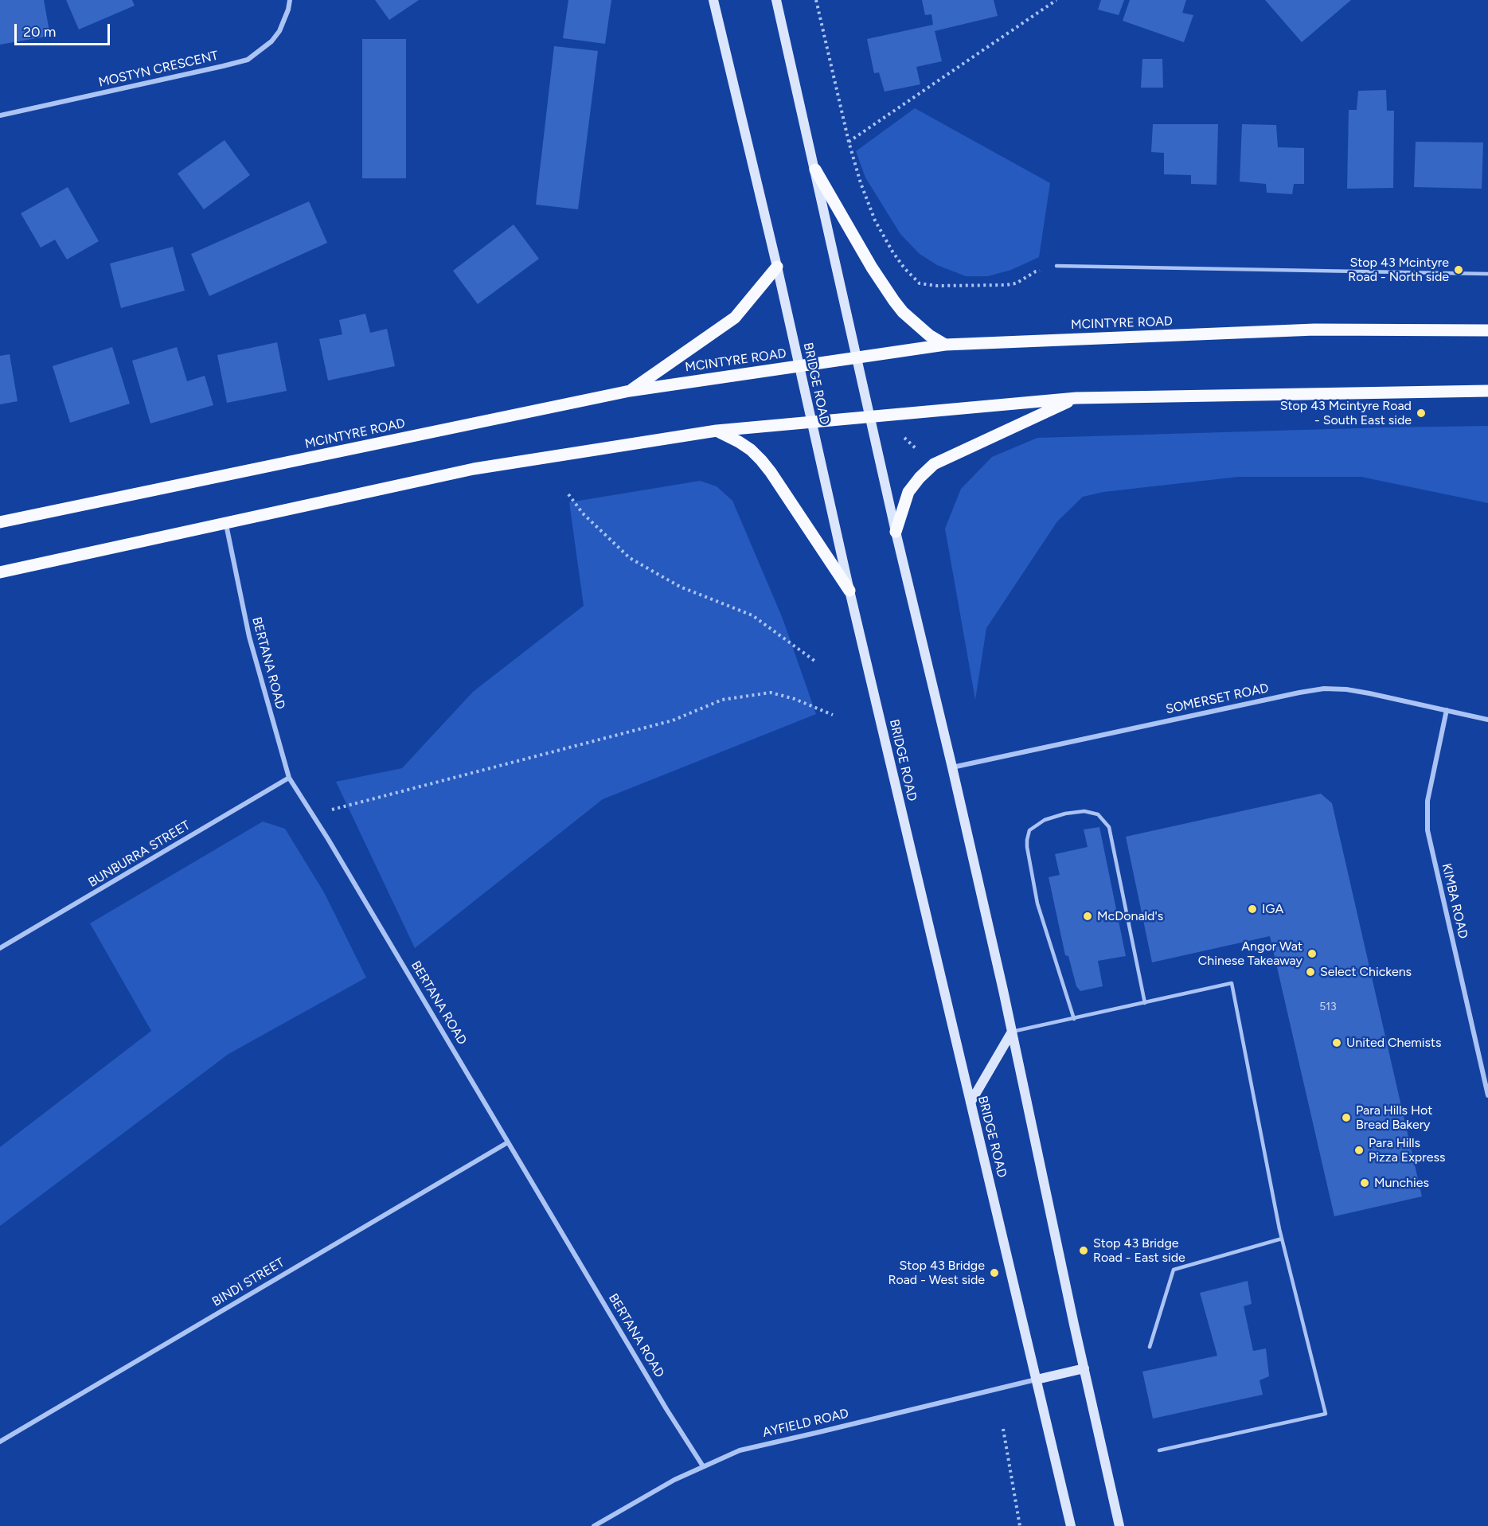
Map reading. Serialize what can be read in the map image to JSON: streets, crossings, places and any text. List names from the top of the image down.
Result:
{
  "streets": {
    "main road": ["MCINTYRE ROAD", "BRIDGE ROAD"],
    "street": [
      "MOSTYN CRESCENT",
      "BERTANA ROAD",
      "SOMERSET ROAD",
      "BUNBURRA STREET",
      "KIMBA ROAD",
      "BINDI STREET",
      "AYFIELD ROAD"
    ]
  },
  "crossings": [
    ["MCINTYRE ROAD", "BRIDGE ROAD"],
    ["BRIDGE ROAD", "AYFIELD ROAD"],
    ["BERTANA ROAD", "BUNBURRA STREET"],
    ["BERTANA ROAD", "BINDI STREET"],
    ["BERTANA ROAD", "AYFIELD ROAD"],
    ["SOMERSET ROAD", "KIMBA ROAD"]
  ],
  "places": [
    "Stop 43 Mcintyre Road - North side",
    "Stop 43 Mcintyre Road - South East side",
    "IGA",
    "McDonald's",
    "Angor Wat Chinese Takeaway",
    "Select Chickens",
    "United Chemists",
    "Para Hills Hot Bread Bakery",
    "Para Hills Pizza Express",
    "Munchies",
    "Stop 43 Bridge Road - East side",
    "Stop 43 Bridge Road - West side"
  ],
  "house_numbers": ["513"],
  "scale_bar": "20 m"
}
